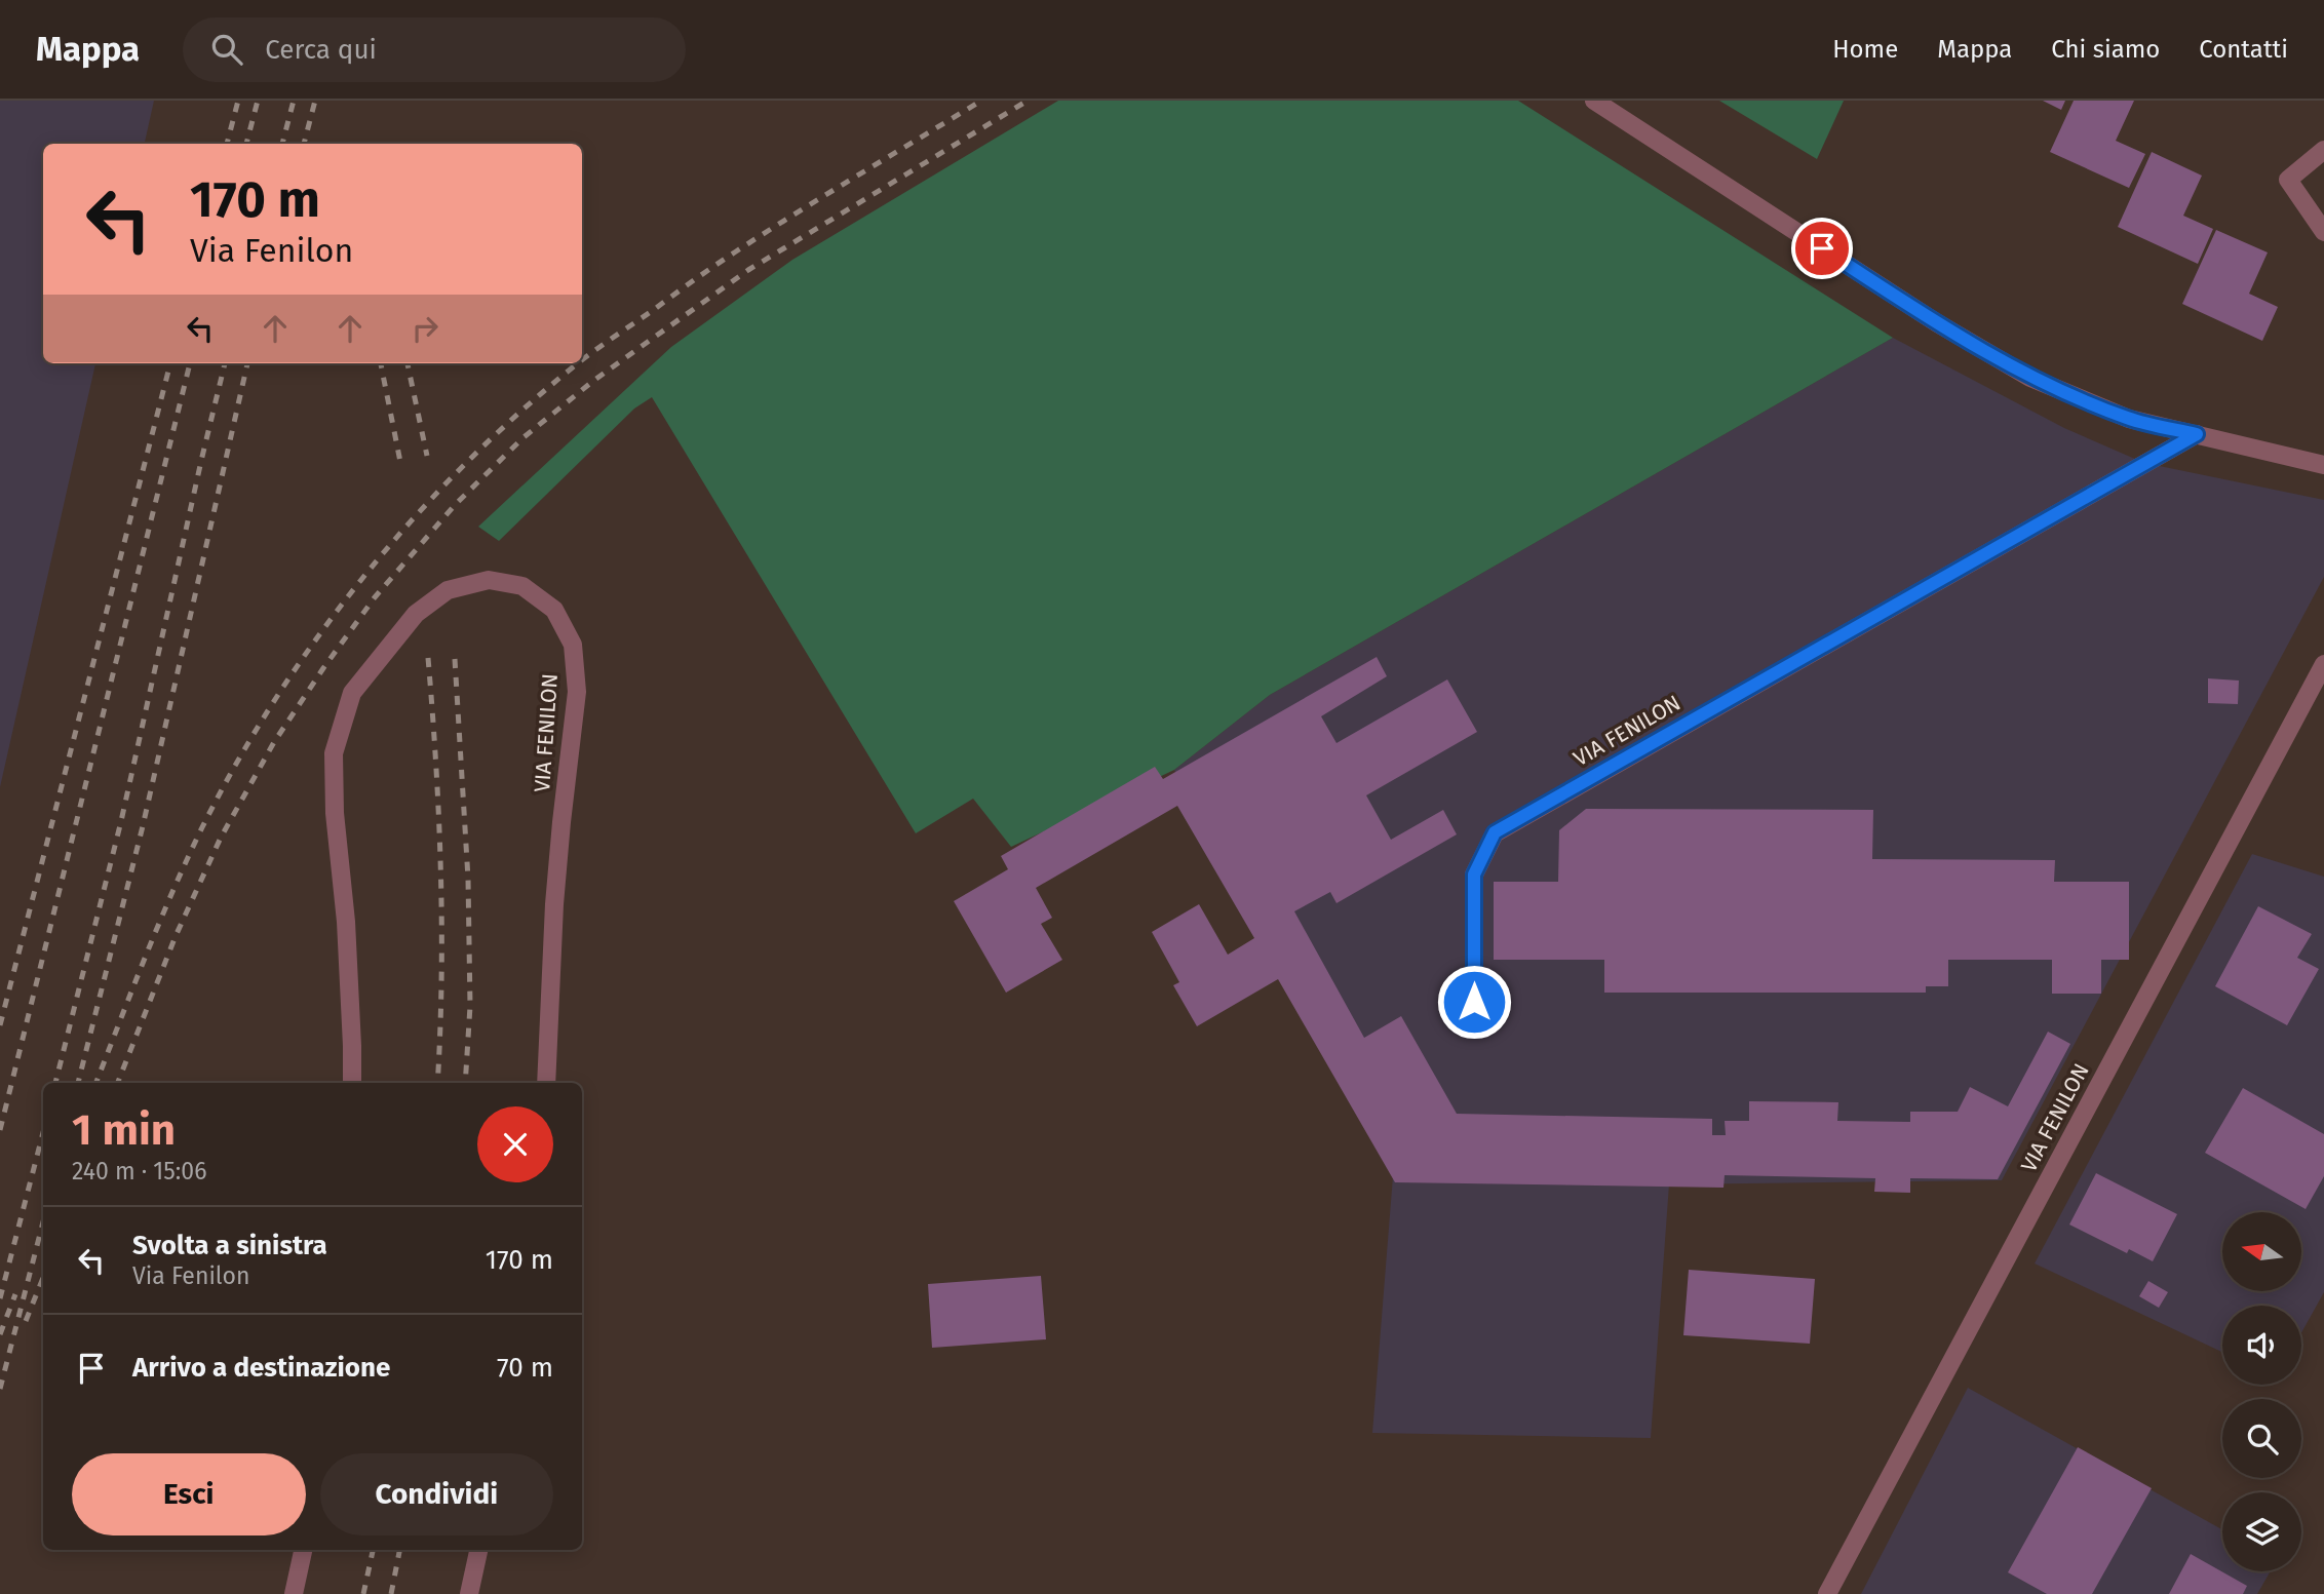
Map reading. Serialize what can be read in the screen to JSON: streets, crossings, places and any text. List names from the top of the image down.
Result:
{
  "streets": {
    "street": ["VIA FENILON"]
  },
  "north": "left",
  "page": {
    "header": "Mappa",
    "search": "Cerca qui",
    "nav": [
      "Home",
      "Mappa",
      "Chi siamo",
      "Contatti"
    ],
    "turn": ["170 m", "Via Fenilon"],
    "heading": ["1 min", "240 m · 15:06"],
    "list": [
      {
        "name": "Svolta a sinistra",
        "note": "Via Fenilon",
        "value": "170 m"
      },
      {
        "name": "Arrivo a destinazione",
        "value": "70 m"
      }
    ],
    "buttons": ["Esci", "Condividi"]
  }
}
